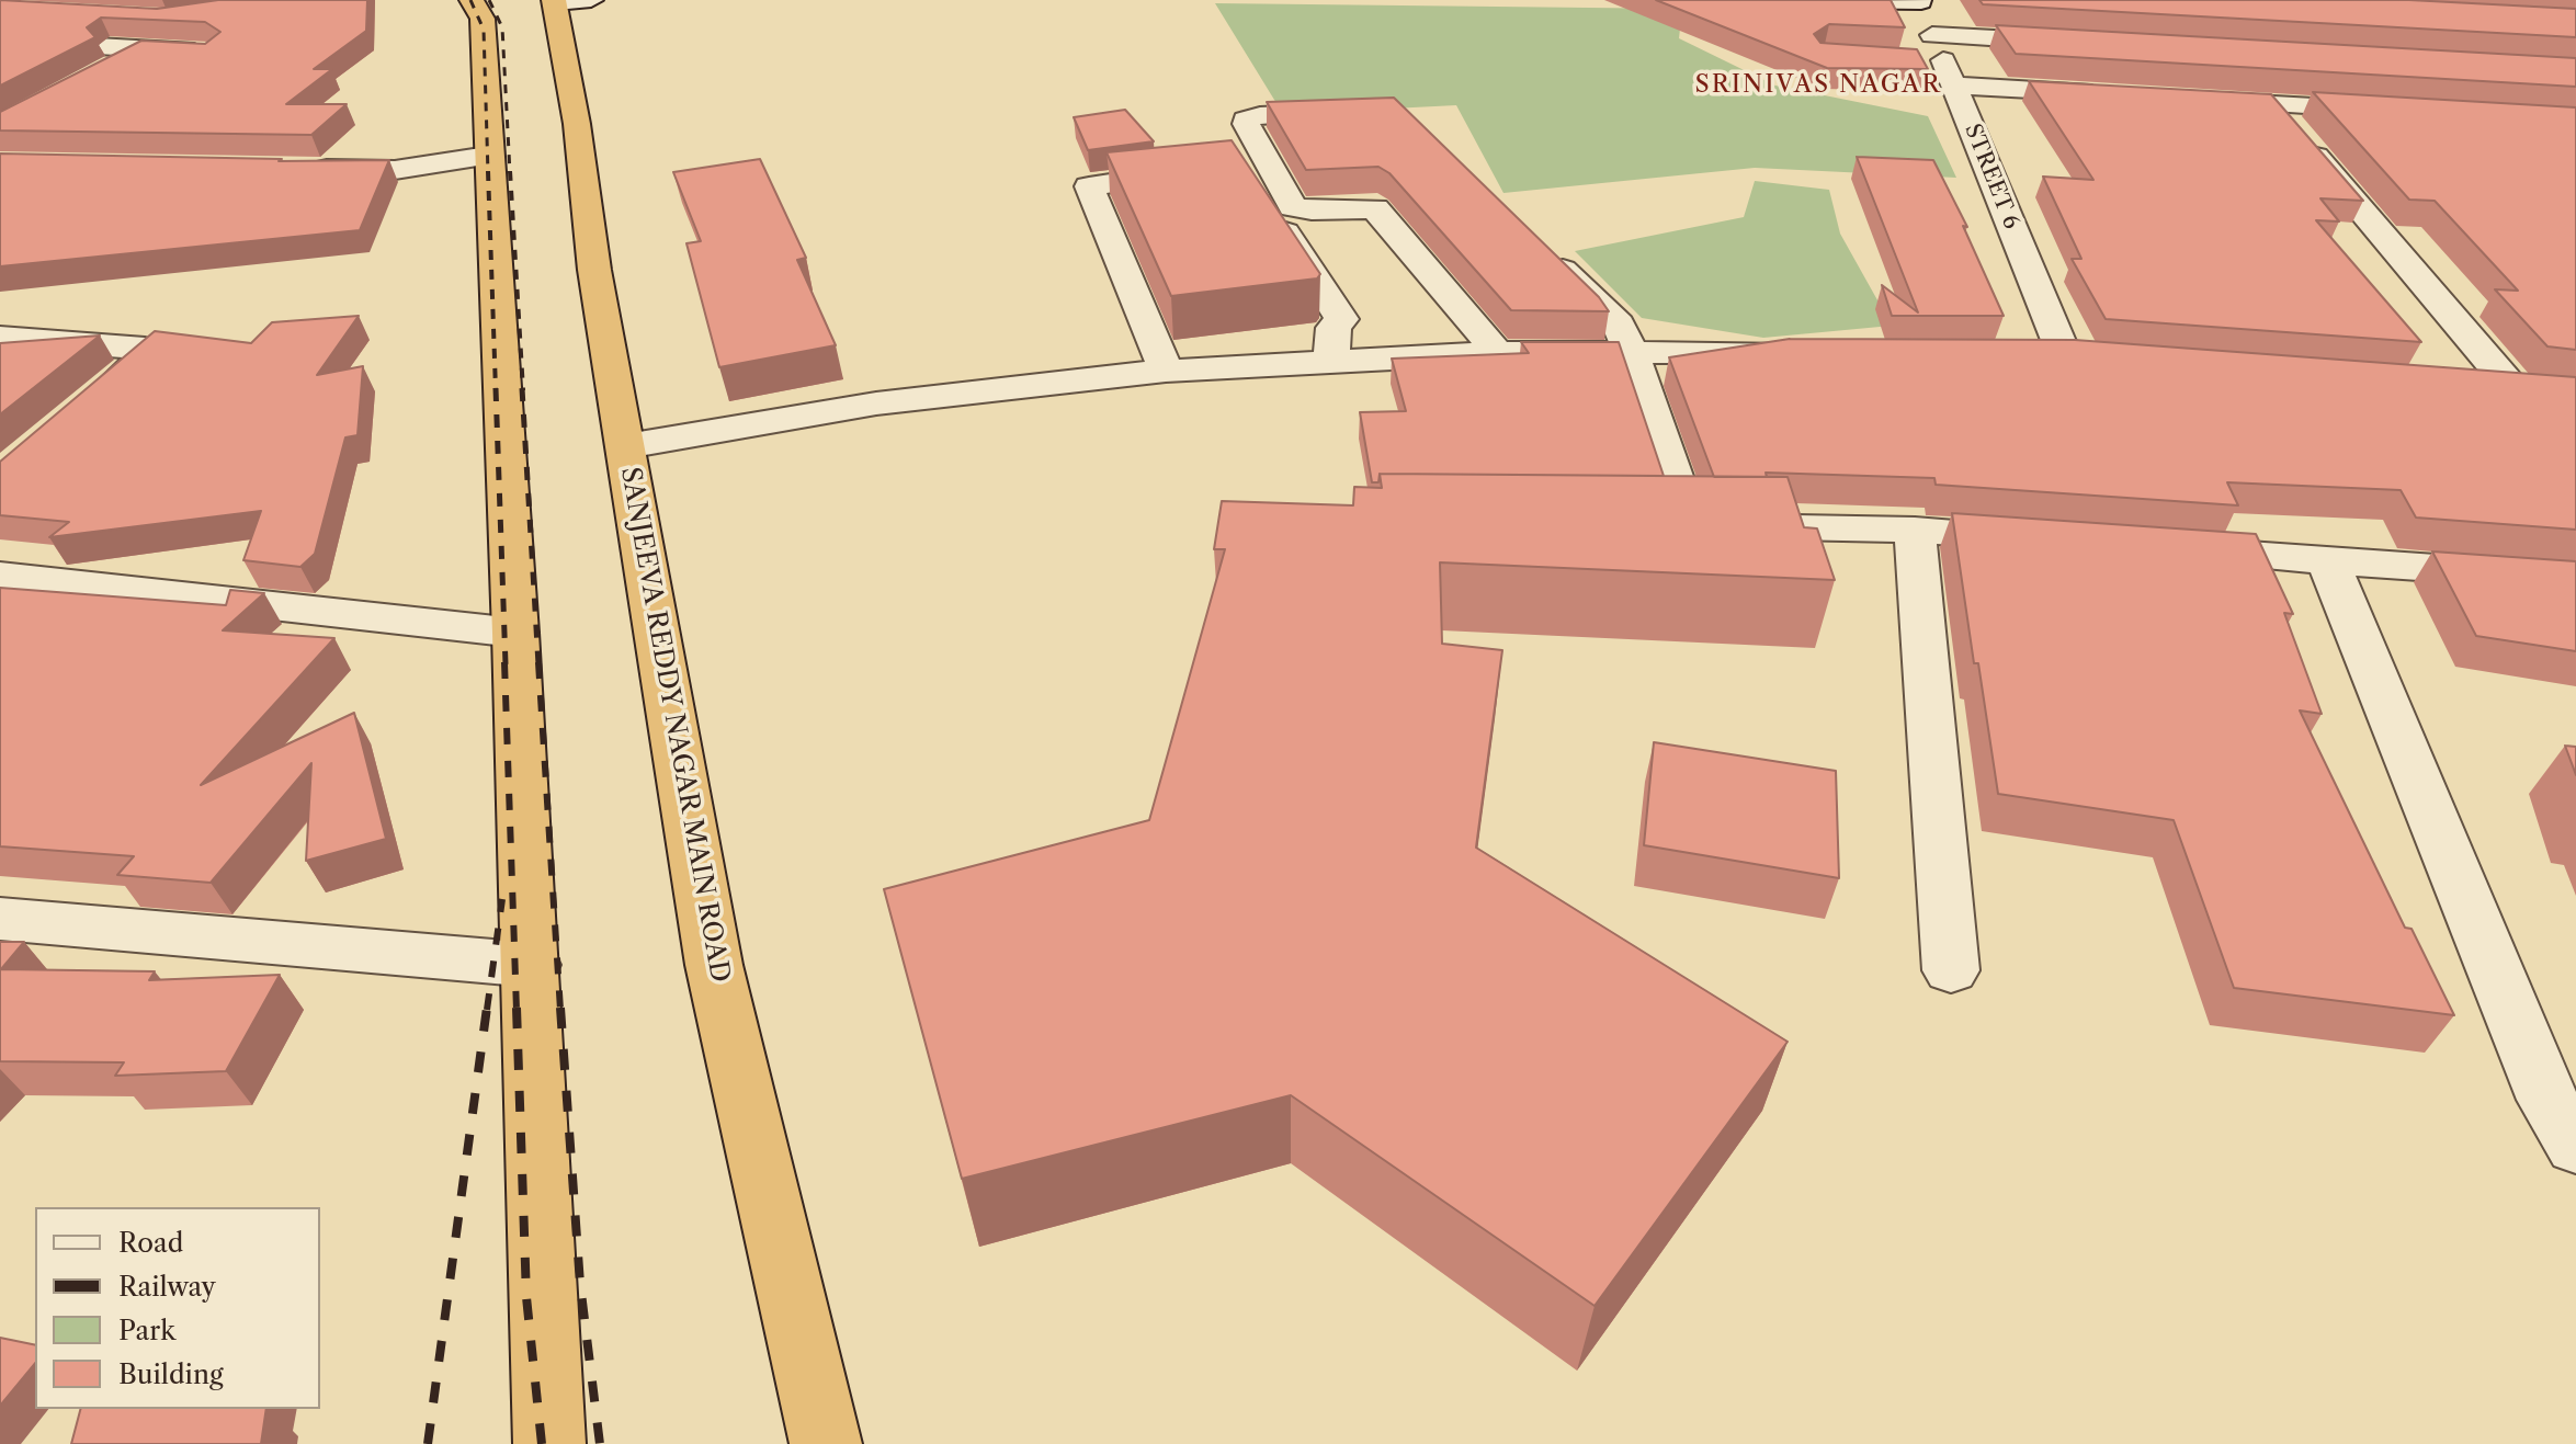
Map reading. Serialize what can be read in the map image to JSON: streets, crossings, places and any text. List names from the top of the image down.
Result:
{
  "streets": {
    "highway": ["SANJEEVA REDDY NAGAR MAIN ROAD"],
    "street": ["STREET 6"]
  },
  "districts": ["SRINIVAS NAGAR"],
  "legend": [
    "Road",
    "Railway",
    "Park",
    "Building"
  ]
}
